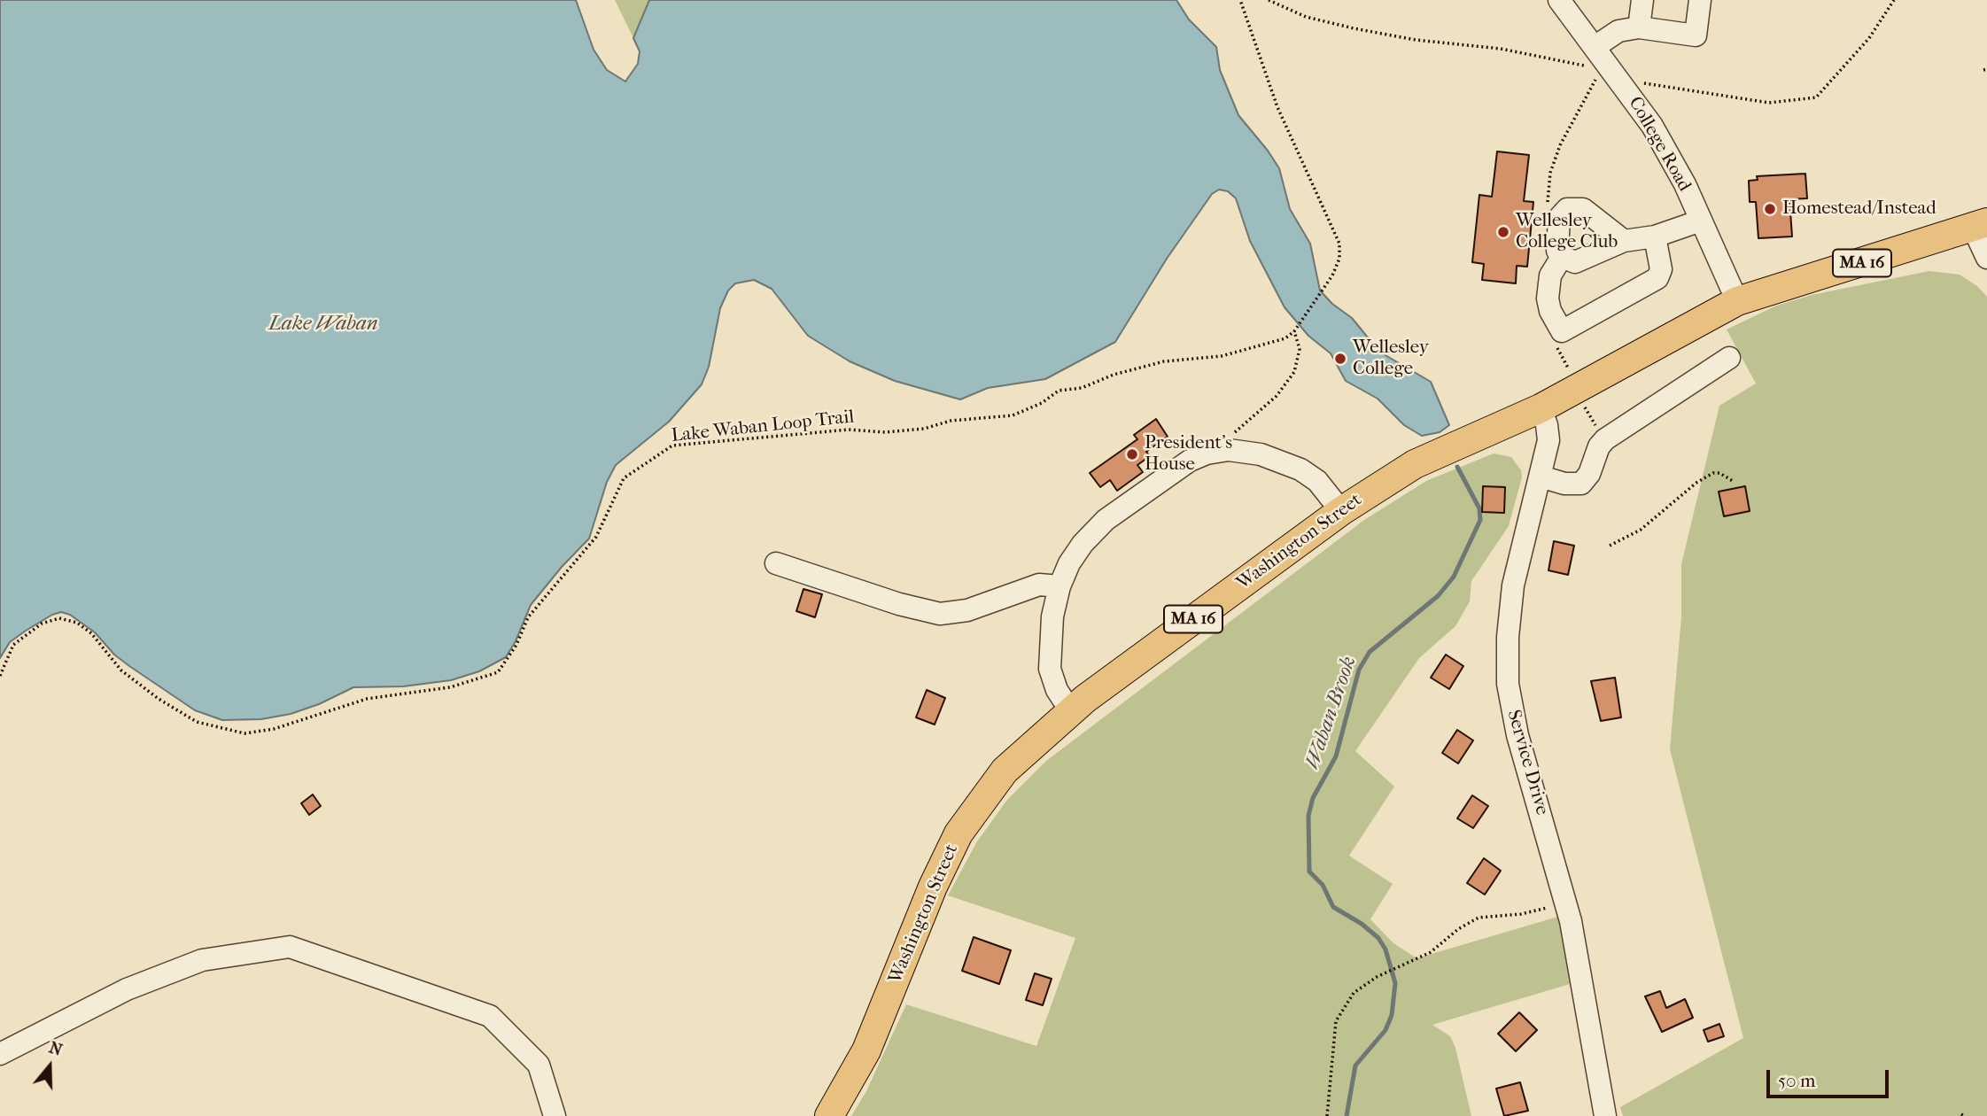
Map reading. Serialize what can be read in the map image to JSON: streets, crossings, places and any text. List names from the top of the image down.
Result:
{
  "streets": {
    "main road": ["MA 16", "Washington Street"],
    "street": ["College Road", "Service Drive"],
    "path": ["Lake Waban Loop Trail"]
  },
  "crossings": [
    ["College Road", "Washington Street"],
    ["Washington Street", "Service Drive"]
  ],
  "water": ["Lake Waban", "Waban Brook"],
  "places": [
    "Homestead/Instead",
    "Wellesley College Club",
    "Wellesley College",
    "President's House"
  ],
  "scale_bar": "50 m",
  "north": "top"
}
